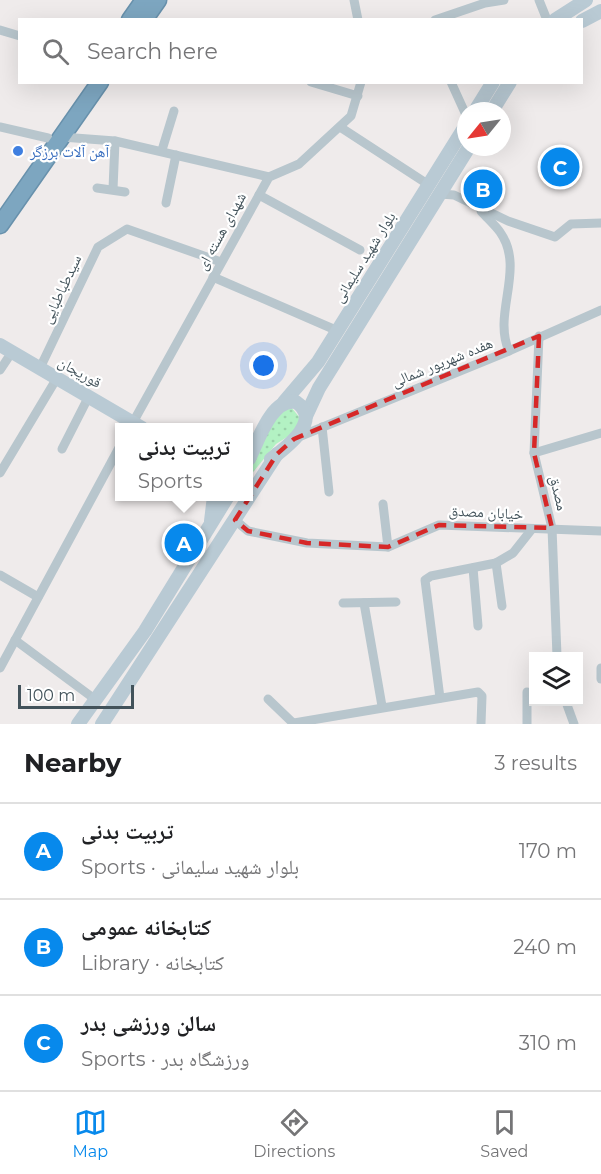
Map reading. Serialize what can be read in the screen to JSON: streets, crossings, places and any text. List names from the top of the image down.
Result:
{
  "streets": {
    "main road": ["بلوار شهید سلیمانی", "قوریجان"],
    "street": [
      "شهدای هسته ای",
      "سیدطباطبایی",
      "هفده شهریور شمالی",
      "مصدق",
      "خیابان مصدق"
    ]
  },
  "crossings": [
    ["شهدای هسته ای", "سیدطباطبایی"],
    ["بلوار شهید سلیمانی", "هفده شهریور شمالی"],
    ["سیدطباطبایی", "قوریجان"],
    ["هفده شهریور شمالی", "مصدق"],
    ["مصدق", "خیابان مصدق"]
  ],
  "places": ["آهن آلات برزگر"],
  "scale_bar": "100 m",
  "north": "bottom left",
  "page": {
    "search": "Search here",
    "pins": ["C", "B", "A"],
    "popup": ["تربیت بدنی", "Sports"],
    "scale": "100 m",
    "heading": ["Nearby", "3 results"],
    "list": [
      {
        "mark": "A",
        "name": "تربیت بدنی",
        "note": "Sports · بلوار شهید سلیمانی",
        "value": "170 m"
      },
      {
        "mark": "B",
        "name": "کتابخانه عمومی",
        "note": "Library · کتابخانه",
        "value": "240 m"
      },
      {
        "mark": "C",
        "name": "سالن ورزشی بدر",
        "note": "Sports · ورزشگاه بدر",
        "value": "310 m"
      }
    ],
    "nav": ["Map", "Directions", "Saved"]
  }
}
